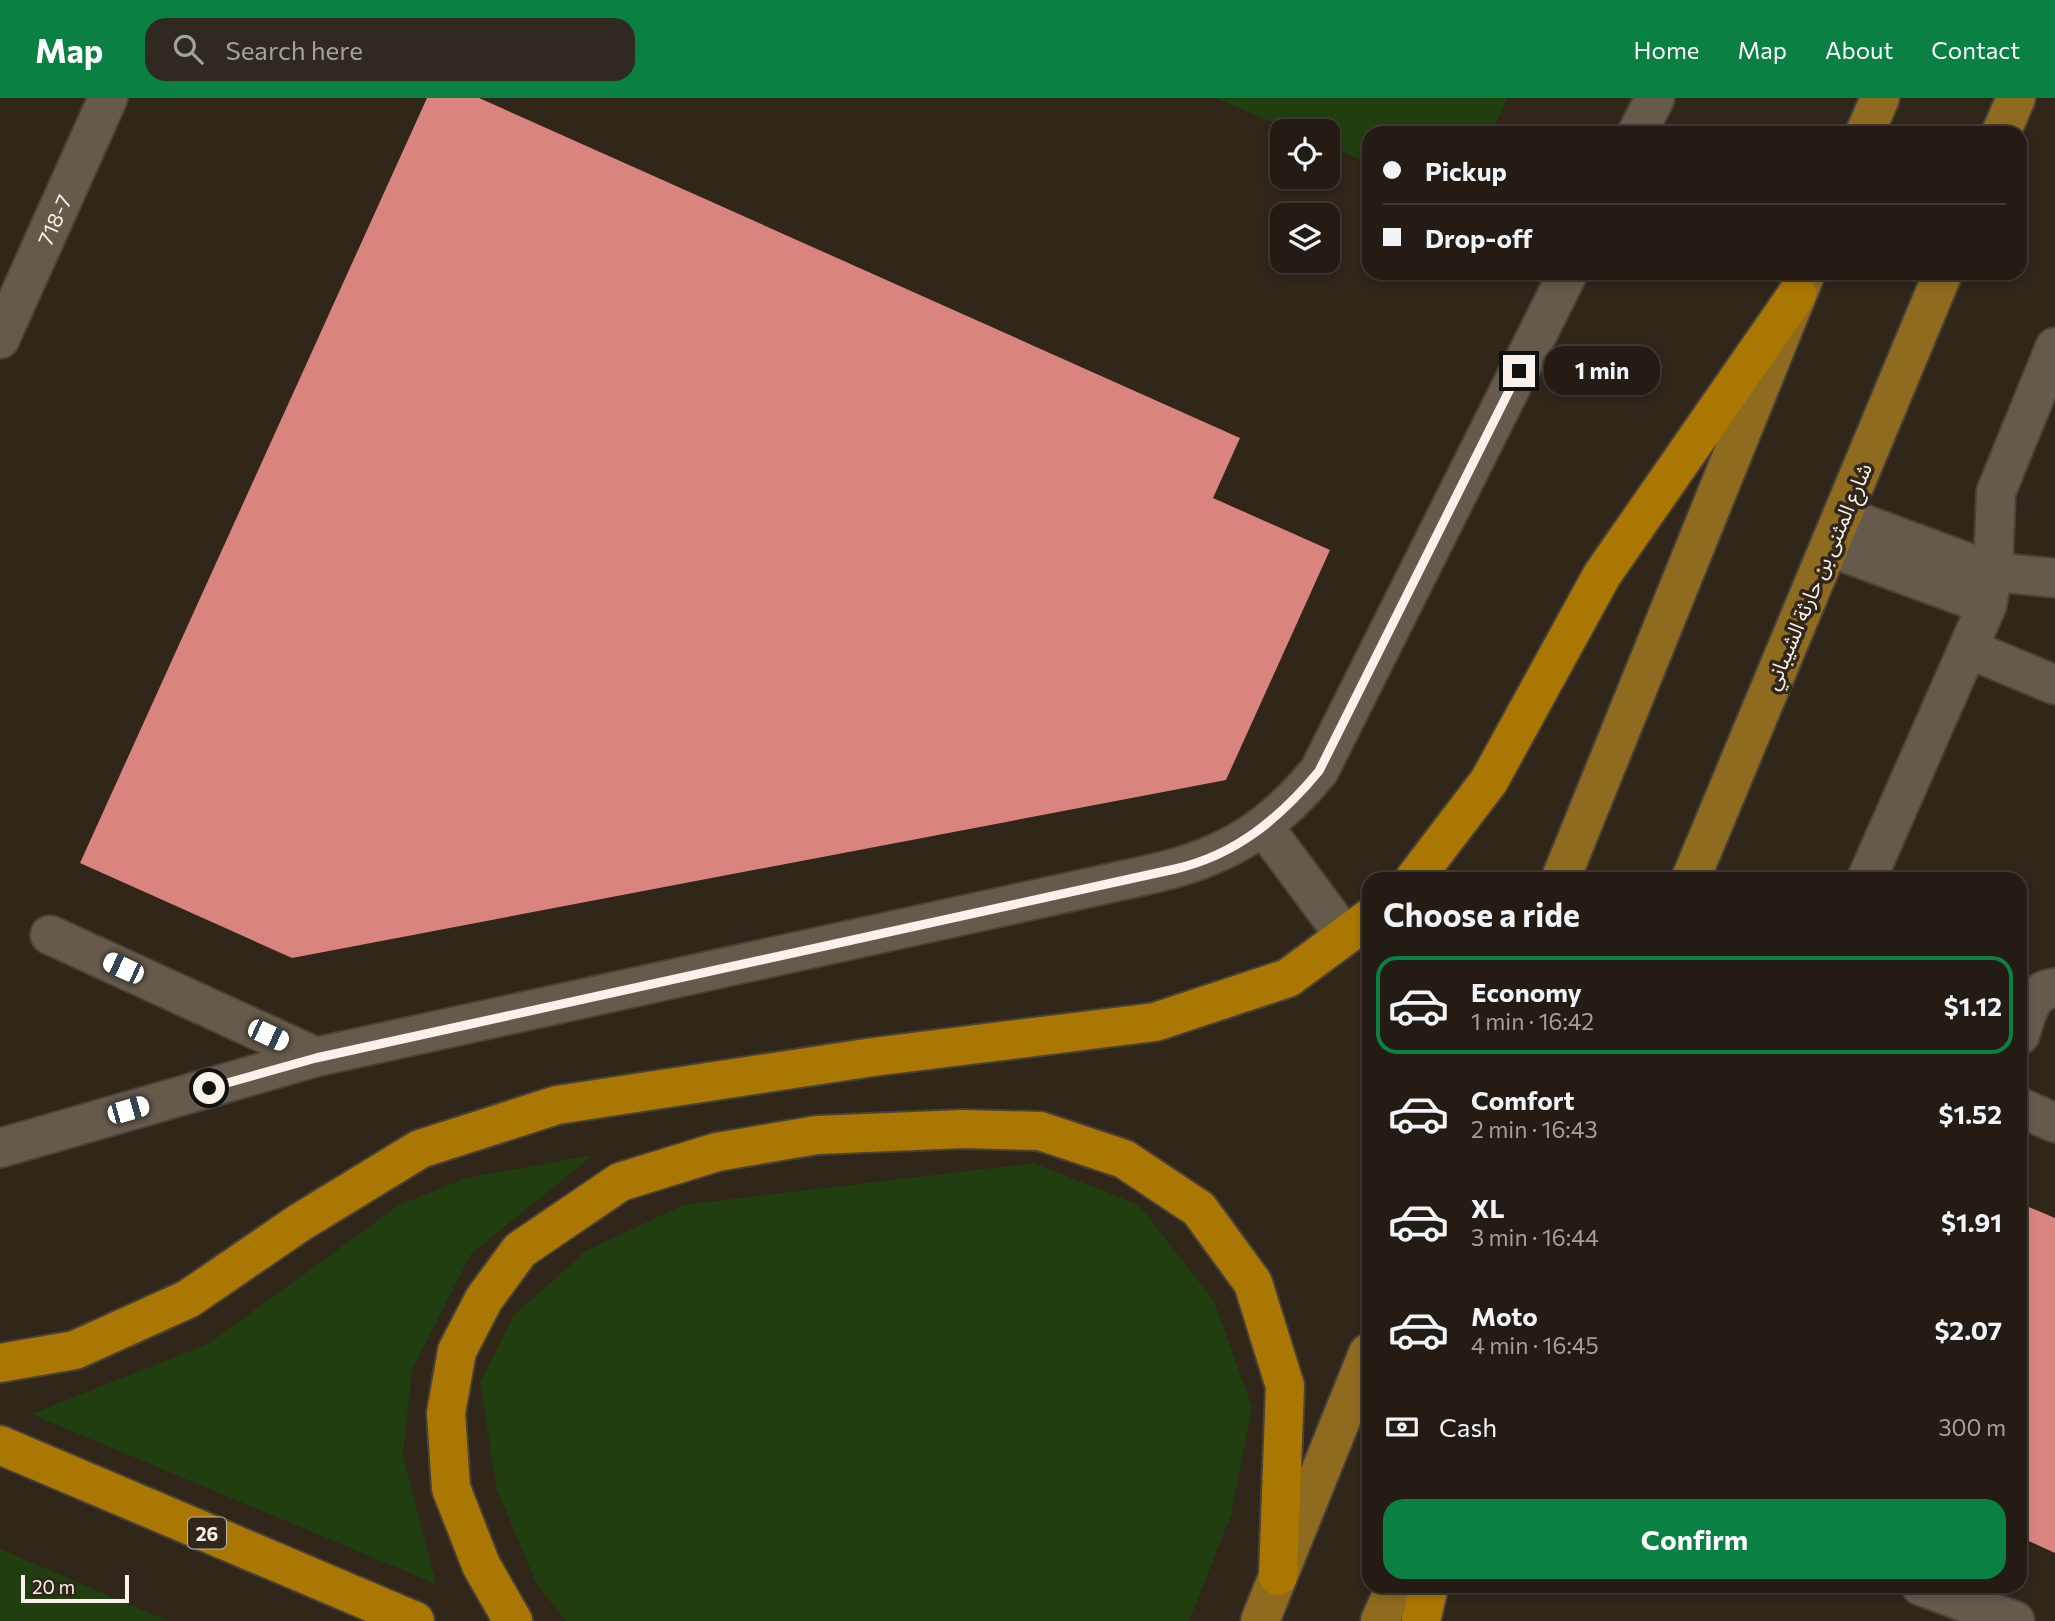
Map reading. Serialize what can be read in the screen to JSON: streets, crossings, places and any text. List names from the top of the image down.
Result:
{
  "streets": {
    "highway": ["26"],
    "main road": ["شارع المثنى بن حارثة الشيباني"],
    "street": ["718-7"]
  },
  "scale_bar": "20 m",
  "page": {
    "header": "Map",
    "search": "Search here",
    "nav": [
      "Home",
      "Map",
      "About",
      "Contact"
    ],
    "banner": ["Pickup", "Drop-off"],
    "bubble": "1 min",
    "heading": "Choose a ride",
    "list": [
      {
        "name": "Economy",
        "note": "1 min · 16:42",
        "value": "$1.12"
      },
      {
        "name": "Comfort",
        "note": "2 min · 16:43",
        "value": "$1.52"
      },
      {
        "name": "XL",
        "note": "3 min · 16:44",
        "value": "$1.91"
      },
      {
        "name": "Moto",
        "note": "4 min · 16:45",
        "value": "$2.07"
      }
    ],
    "pay": ["Cash", "300 m"],
    "buttons": "Confirm",
    "scale": "20 m"
  }
}
